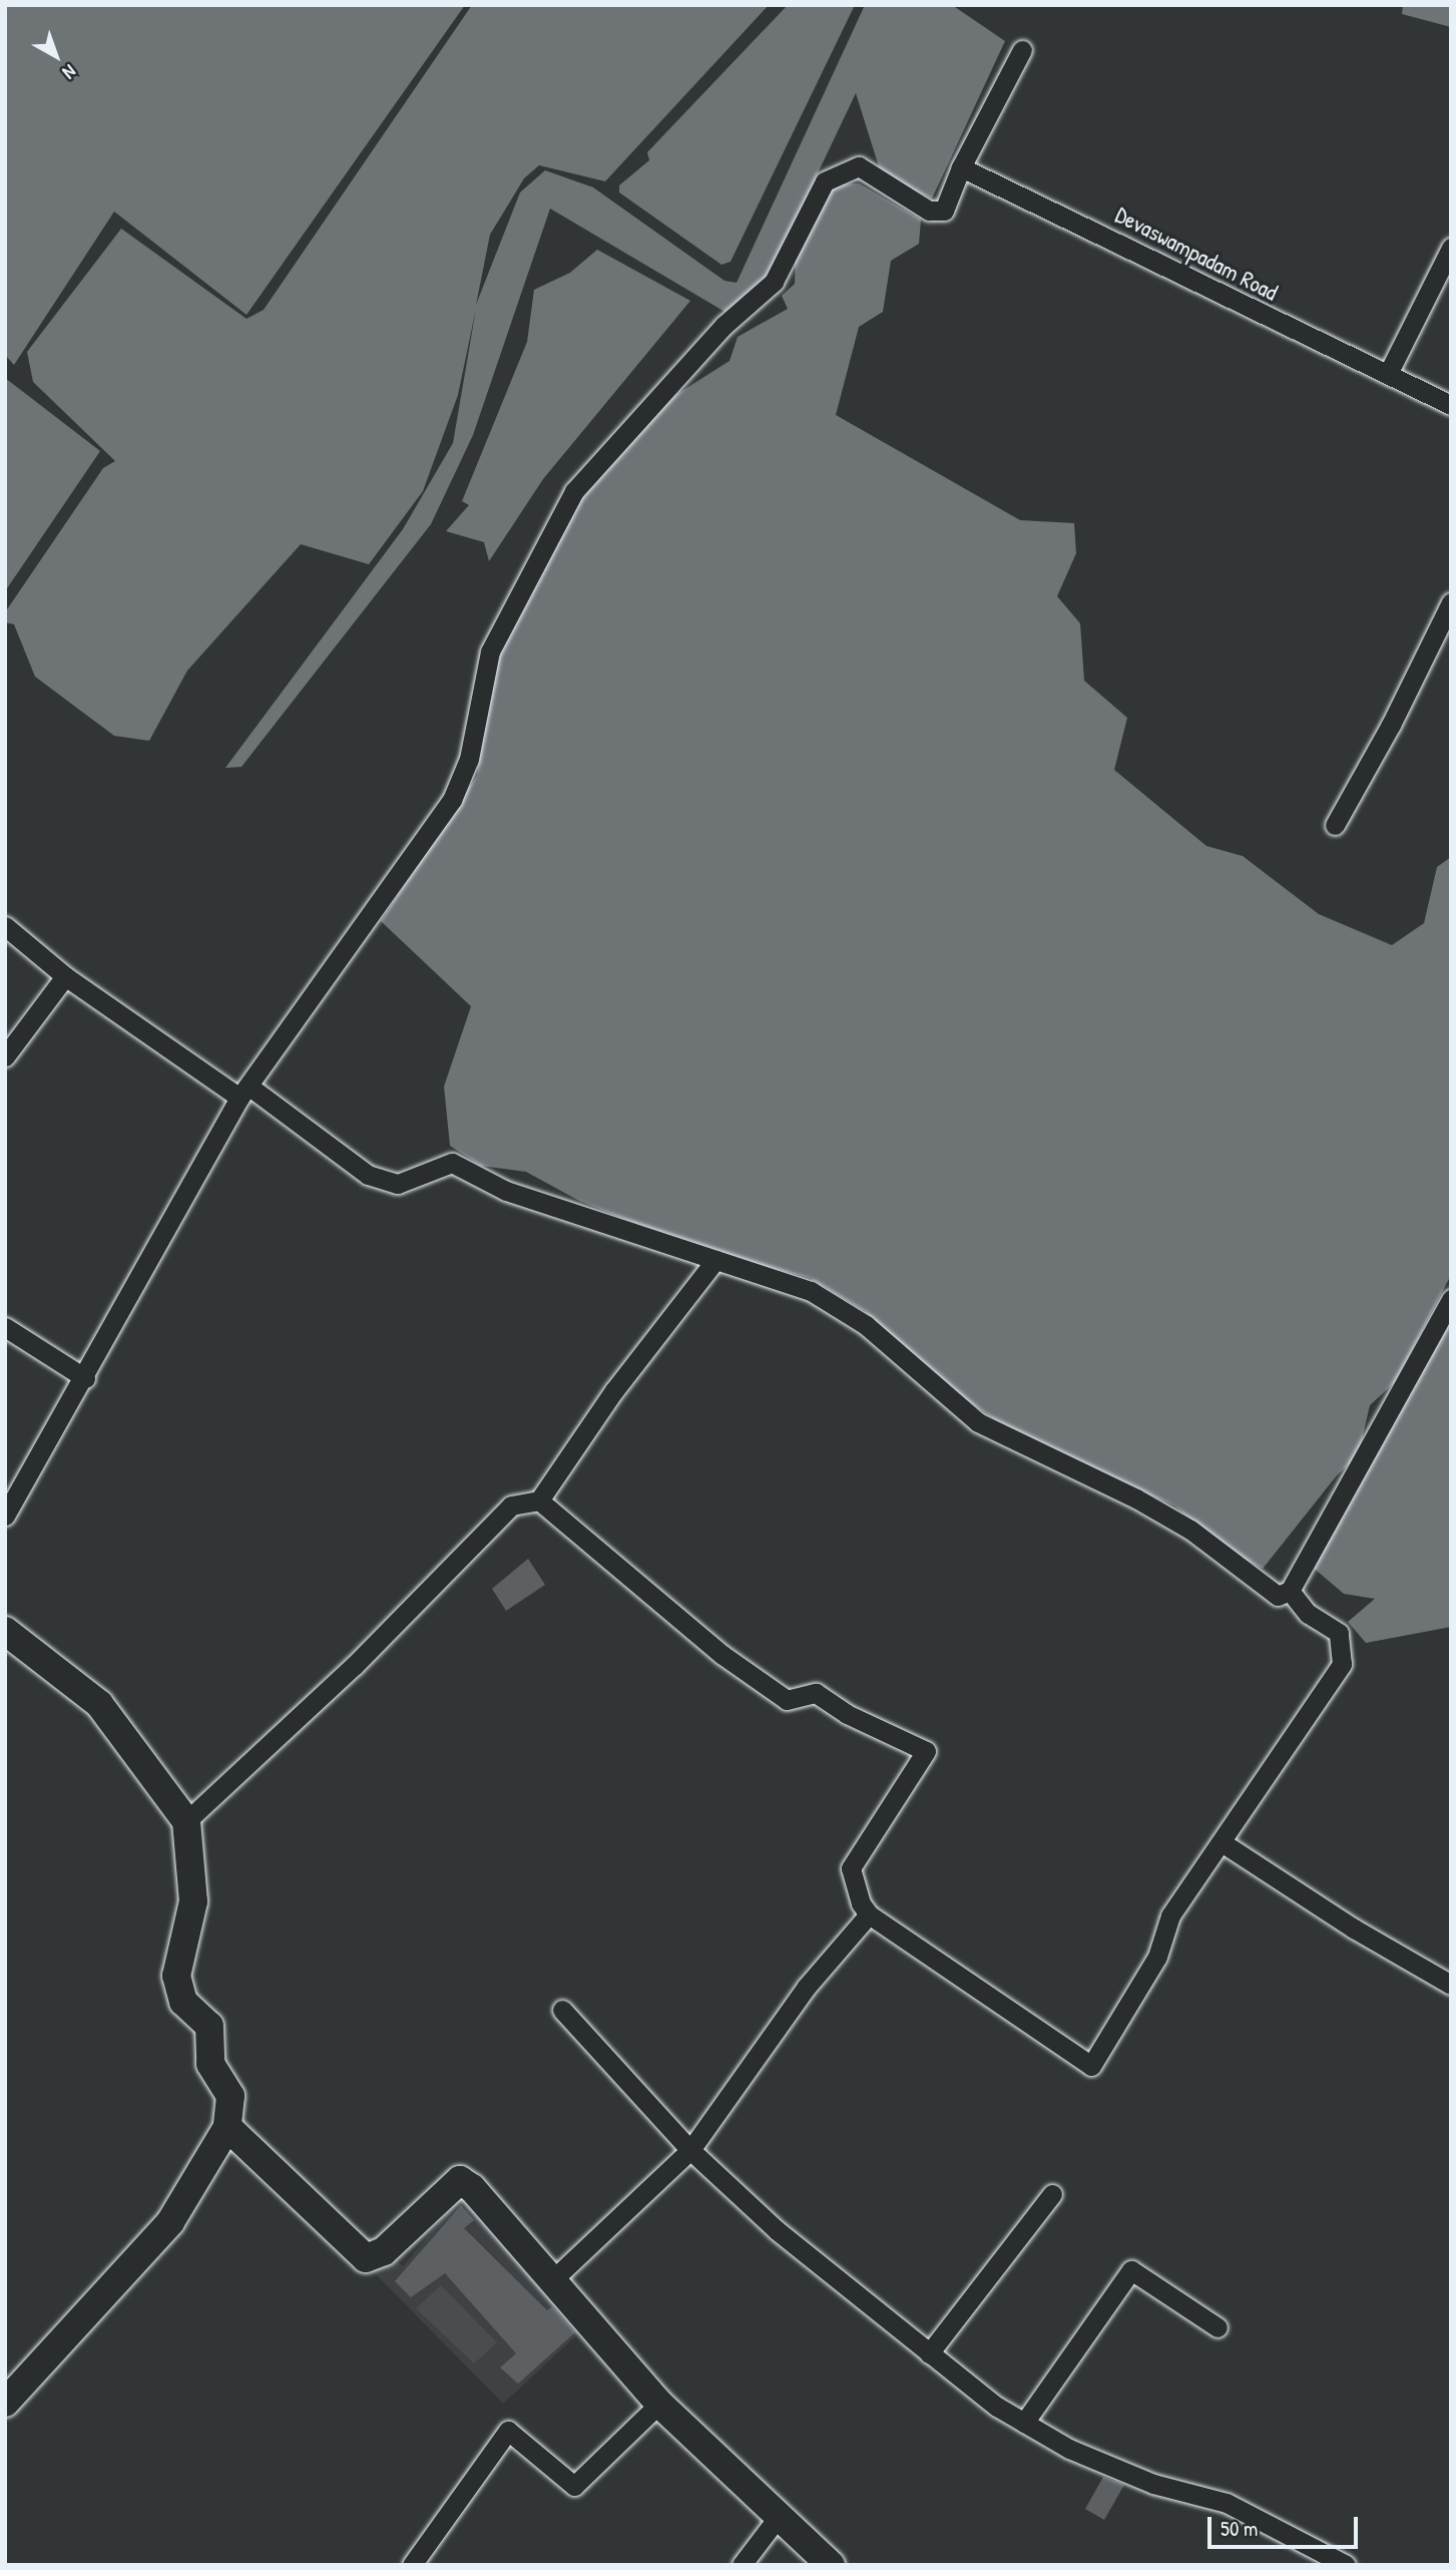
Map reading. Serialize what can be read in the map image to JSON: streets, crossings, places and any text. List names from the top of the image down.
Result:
{
  "streets": {
    "street": ["Devaswampadam Road"]
  },
  "scale_bar": "50 m",
  "north": "bottom right"
}
